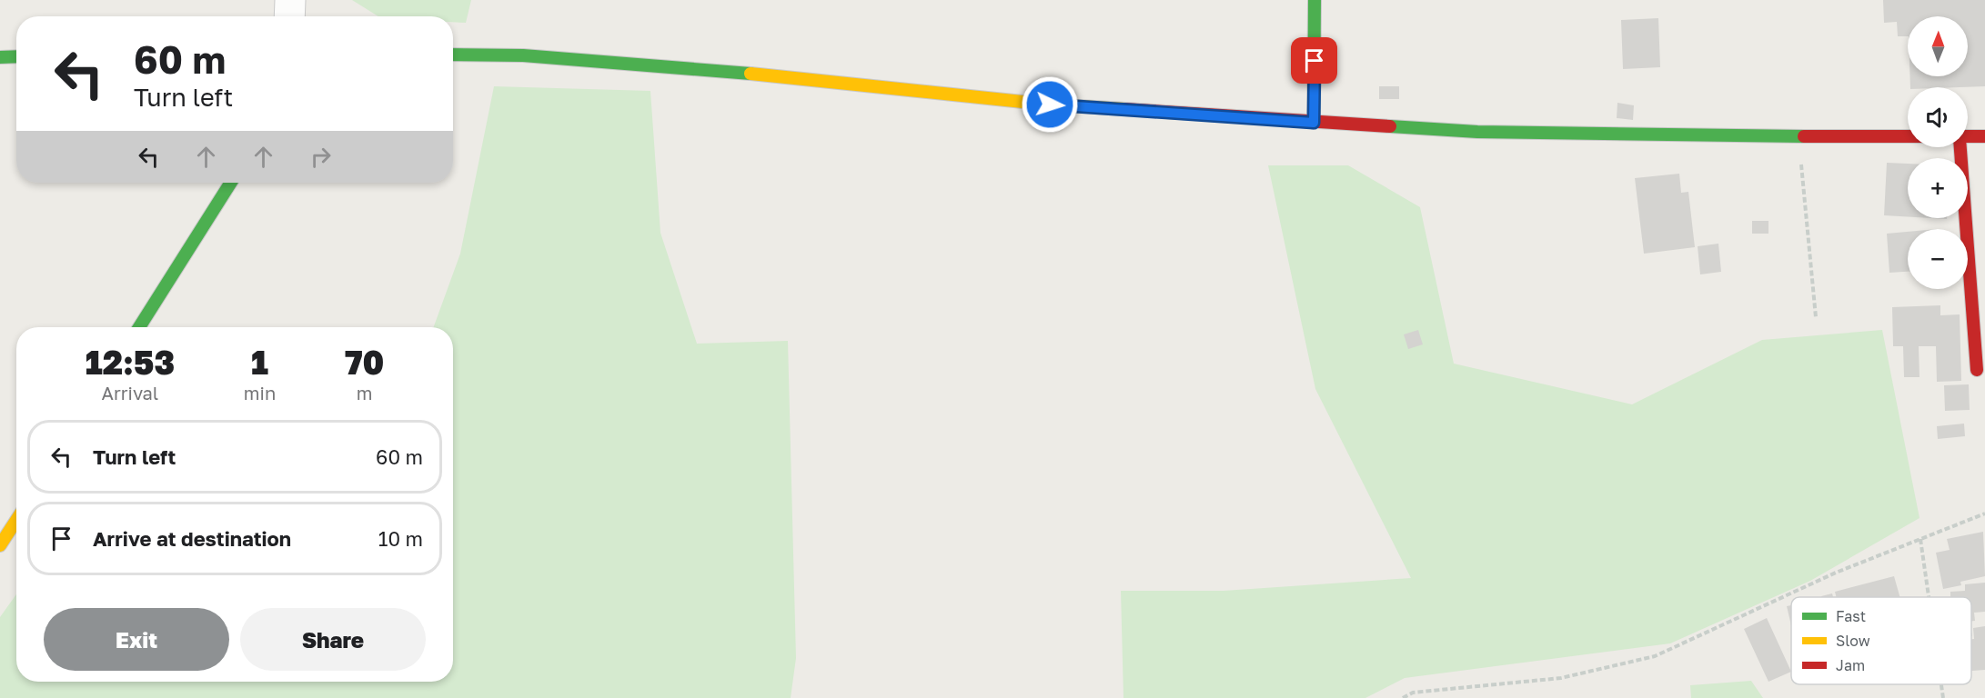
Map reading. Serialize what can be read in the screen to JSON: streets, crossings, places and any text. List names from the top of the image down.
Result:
{
  "legend": ["Fast", "Slow", "Jam"],
  "north": "top",
  "page": {
    "map_buttons": ["+", "−"],
    "turn": ["60 m", "Turn left"],
    "eta": [
      "12:53",
      "Arrival",
      "1",
      "min",
      "70",
      "m"
    ],
    "list": [
      {
        "name": "Turn left",
        "value": "60 m"
      },
      {
        "name": "Arrive at destination",
        "value": "10 m"
      }
    ],
    "buttons": ["Exit", "Share"]
  }
}
